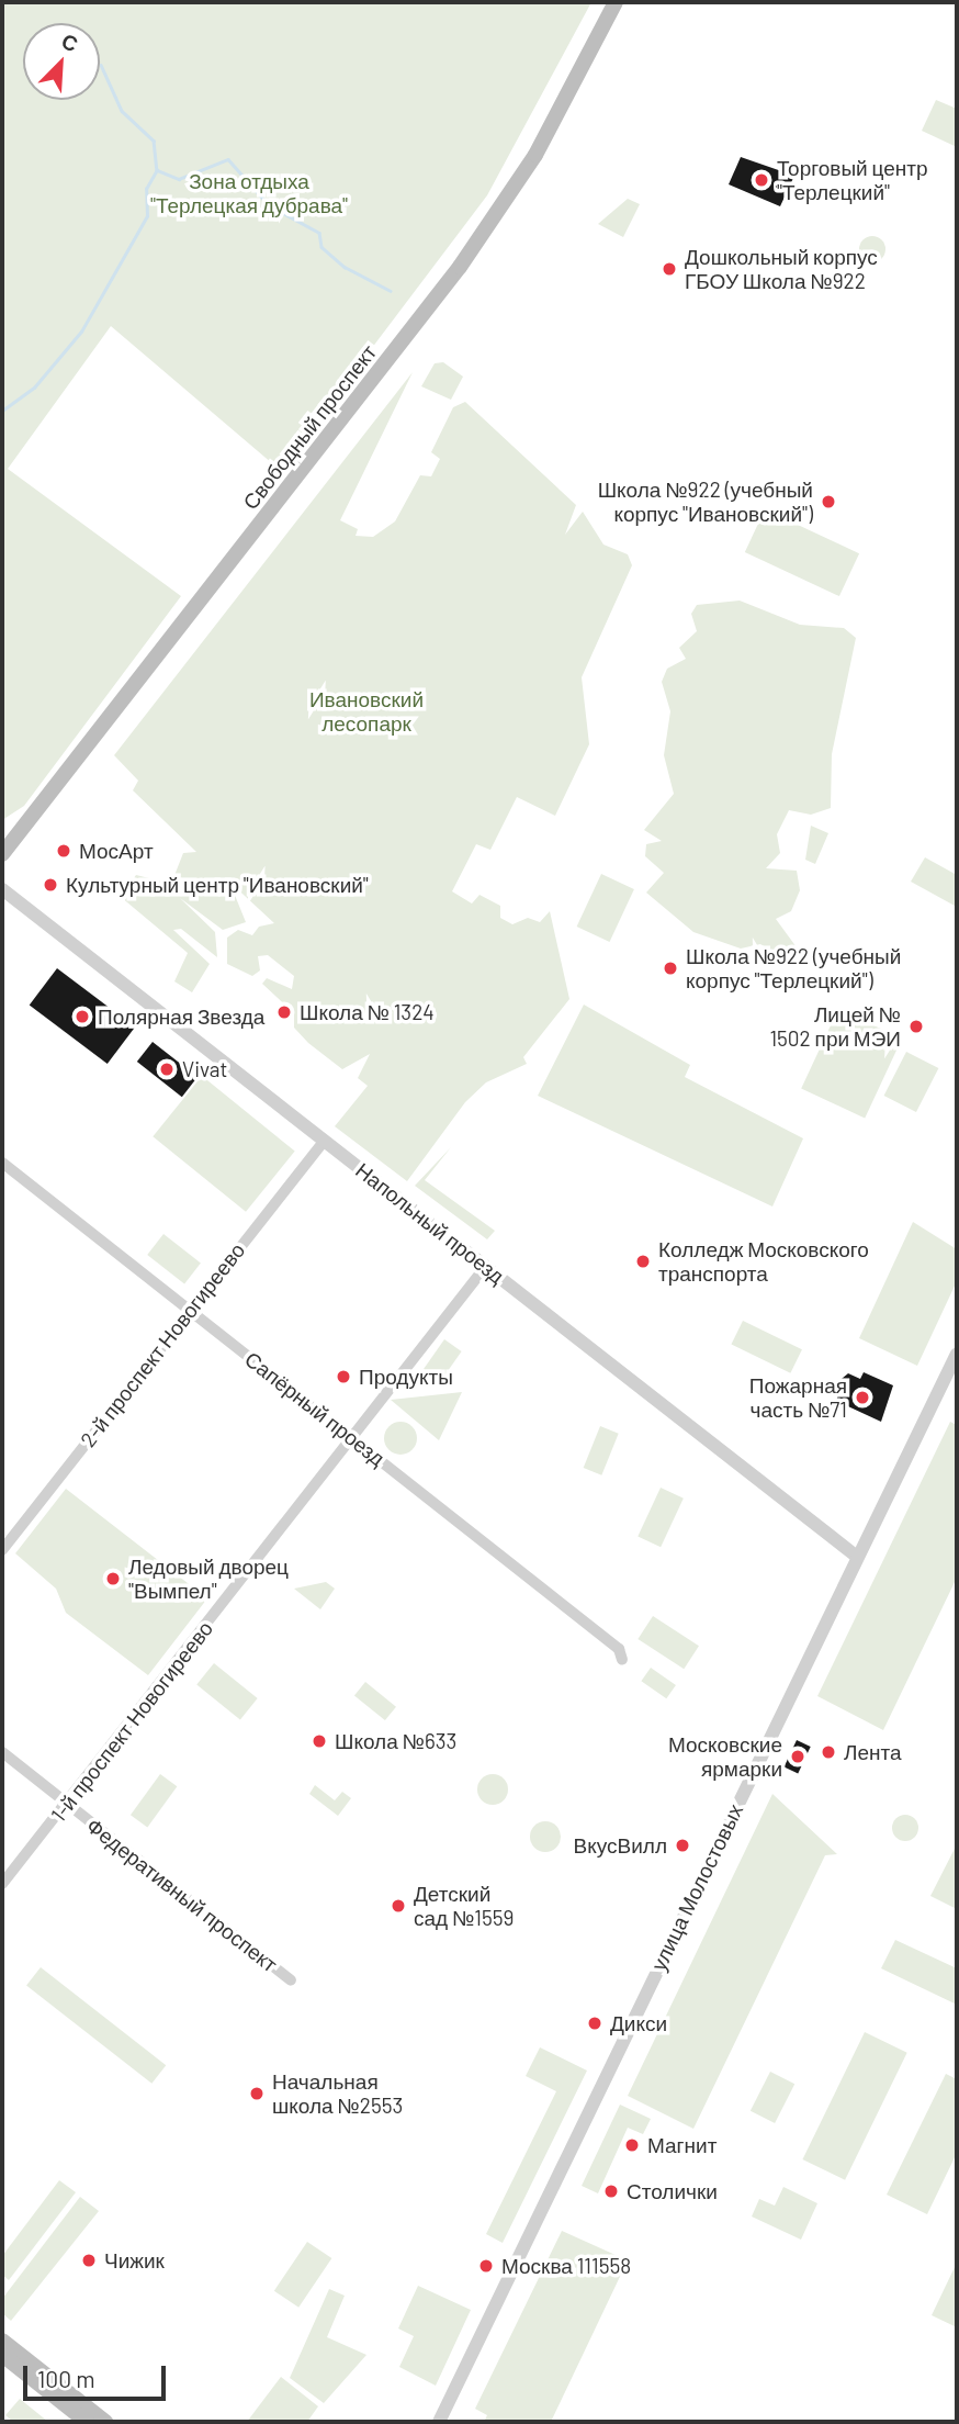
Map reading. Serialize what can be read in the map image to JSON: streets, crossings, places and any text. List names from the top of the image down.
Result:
{
  "streets": {
    "main road": ["Свободный проспект"],
    "street": [
      "Напольный проезд",
      "2-й проспект Новогиреево",
      "Сапёрный проезд",
      "1-й проспект Новогиреево",
      "улица Молостовых",
      "Федеративный проспект"
    ]
  },
  "crossings": [
    ["Напольный проезд", "2-й проспект Новогиреево"],
    ["Напольный проезд", "1-й проспект Новогиреево"],
    ["Напольный проезд", "улица Молостовых"],
    ["2-й проспект Новогиреево", "Сапёрный проезд"],
    ["Сапёрный проезд", "1-й проспект Новогиреево"],
    ["1-й проспект Новогиреево", "Федеративный проспект"]
  ],
  "parks": ["Зона отдыха \"Терлецкая дубрава\"", "Ивановский лесопарк"],
  "places": [
    "Торговый центр \"Терлецкий\"",
    "Дошкольный корпус ГБОУ Школа №922",
    "Школа №922 (учебный корпус \"Ивановский\")",
    "МосАрт",
    "Культурный центр \"Ивановский\"",
    "Школа №922 (учебный корпус \"Терлецкий\")",
    "Школа № 1324",
    "Полярная Звезда",
    "Лицей № 1502 при МЭИ",
    "Vivat",
    "Колледж Московского транспорта",
    "Продукты",
    "Пожарная часть №71",
    "Ледовый дворец \"Вымпел\"",
    "Школа №633",
    "Лента",
    "Московские ярмарки",
    "ВкусВилл",
    "Детский сад №1559",
    "Дикси",
    "Начальная школа №2553",
    "Магнит",
    "Столички",
    "Чижик",
    "Москва 111558"
  ],
  "scale_bar": "100 m",
  "north": "top right"
}
